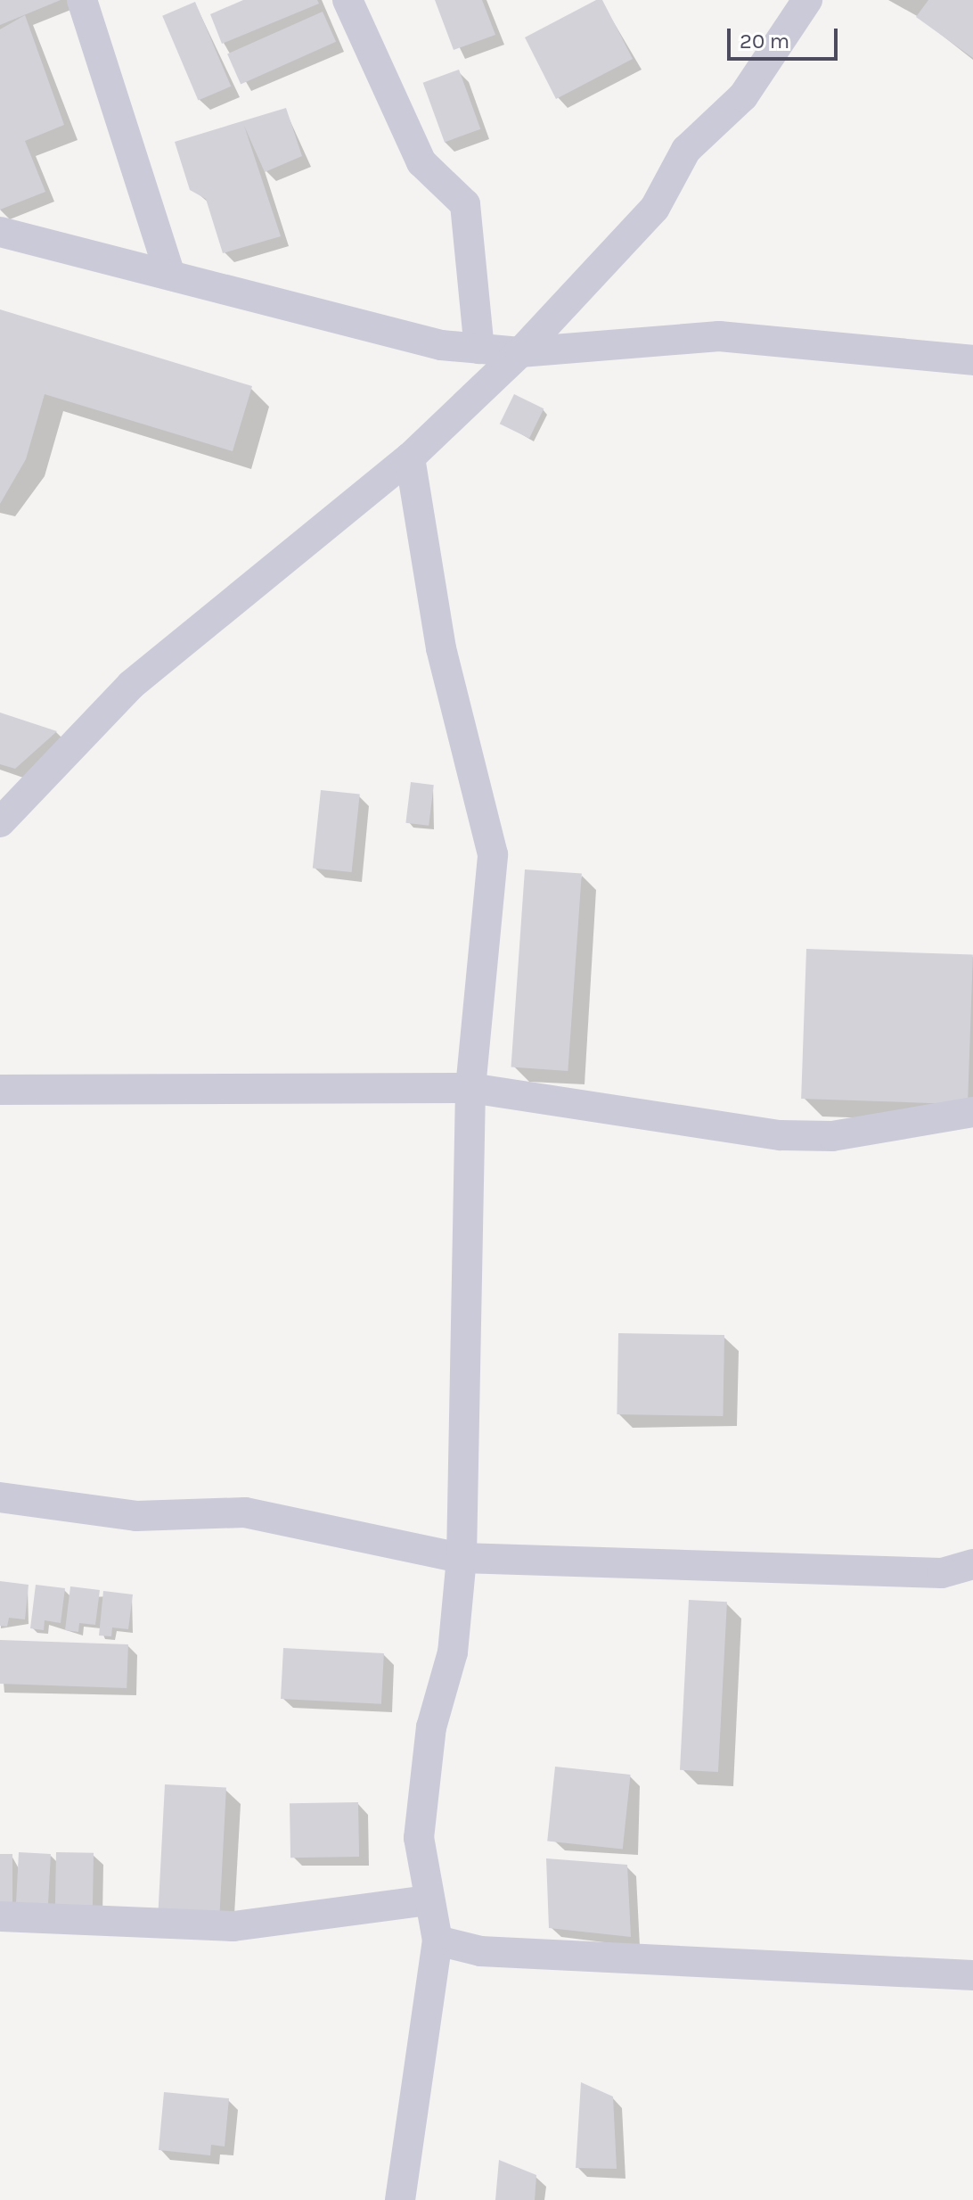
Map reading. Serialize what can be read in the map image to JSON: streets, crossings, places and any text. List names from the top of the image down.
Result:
{
  "scale_bar": "20 m"
}
